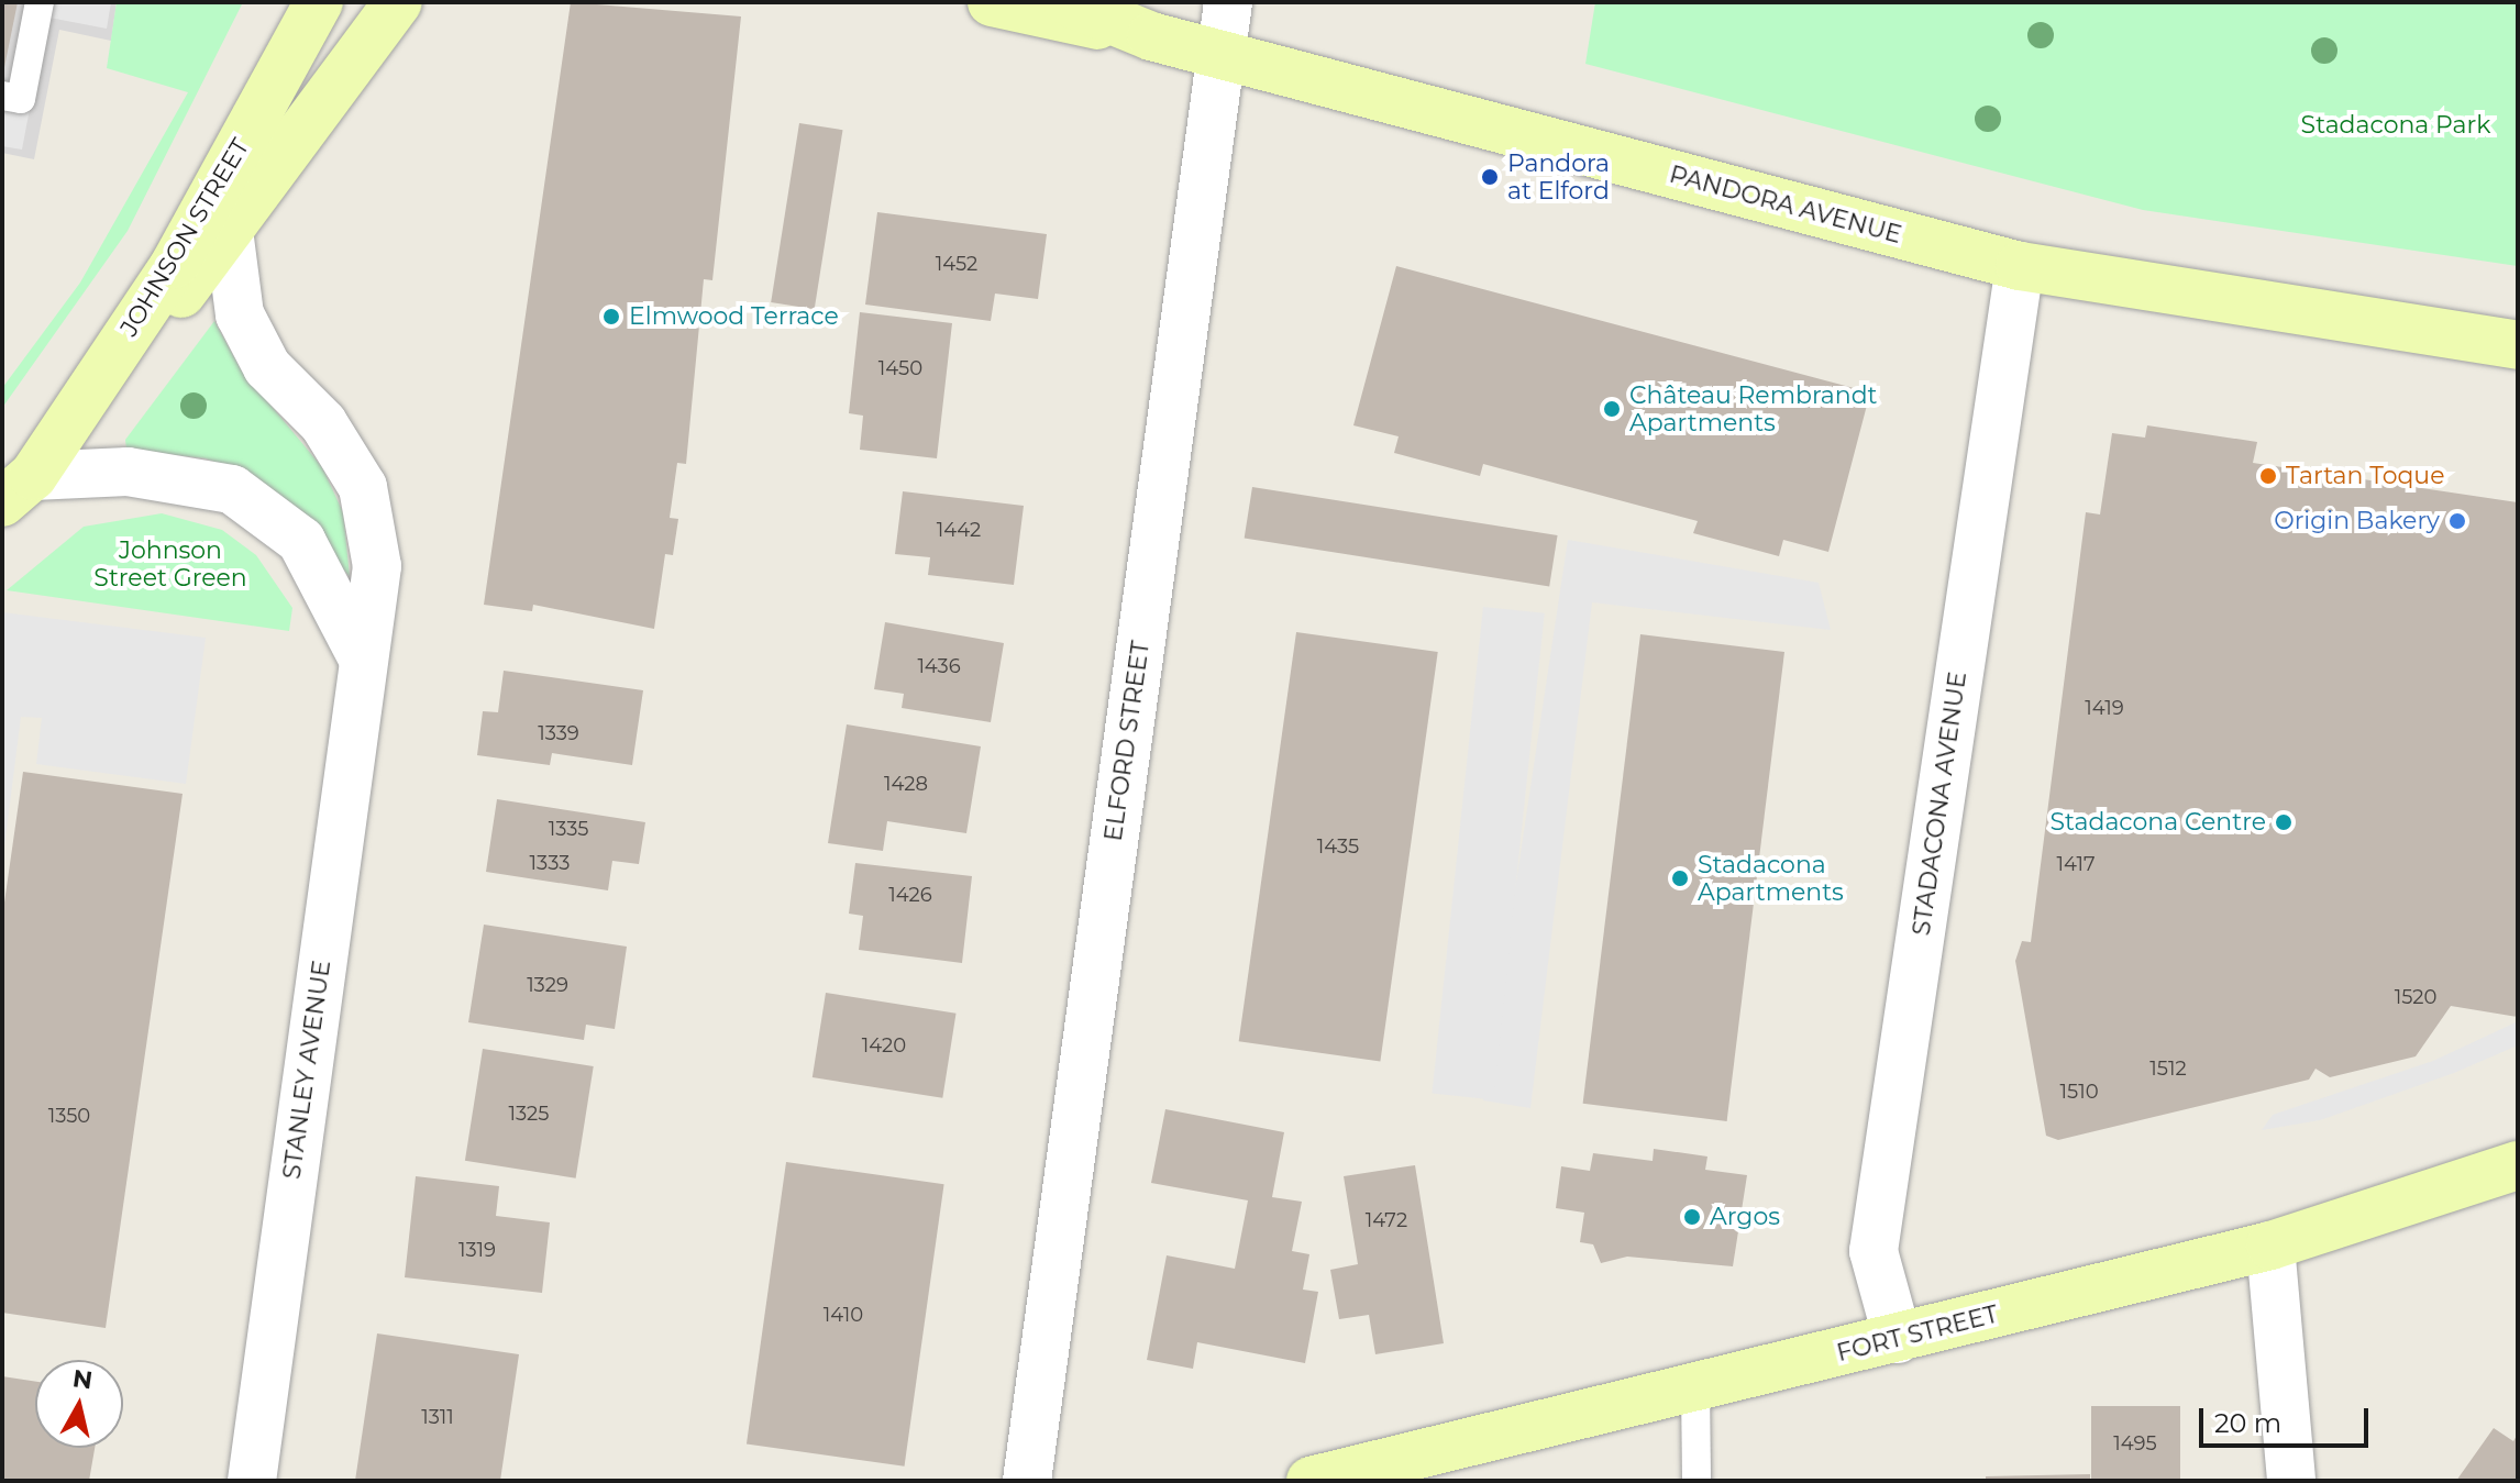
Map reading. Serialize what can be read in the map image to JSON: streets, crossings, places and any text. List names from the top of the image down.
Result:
{
  "streets": {
    "main road": ["PANDORA AVENUE", "JOHNSON STREET", "FORT STREET"],
    "street": ["ELFORD STREET", "STADACONA AVENUE", "STANLEY AVENUE"]
  },
  "crossings": [
    ["PANDORA AVENUE", "ELFORD STREET"],
    ["PANDORA AVENUE", "STADACONA AVENUE"],
    ["STADACONA AVENUE", "FORT STREET"]
  ],
  "parks": ["Stadacona Park", "Johnson Street Green"],
  "places": [
    "Pandora at Elford",
    "Elmwood Terrace",
    "Château Rembrandt Apartments",
    "Tartan Toque",
    "Origin Bakery",
    "Stadacona Centre",
    "Stadacona Apartments",
    "Argos"
  ],
  "house_numbers": [
    "1452",
    "1450",
    "1442",
    "1436",
    "1419",
    "1339",
    "1428",
    "1335",
    "1435",
    "1333",
    "1417",
    "1426",
    "1329",
    "1520",
    "1420",
    "1512",
    "1510",
    "1325",
    "1350",
    "1472",
    "1319",
    "1410",
    "1311",
    "1495"
  ],
  "scale_bar": "20 m",
  "north": "top"
}
